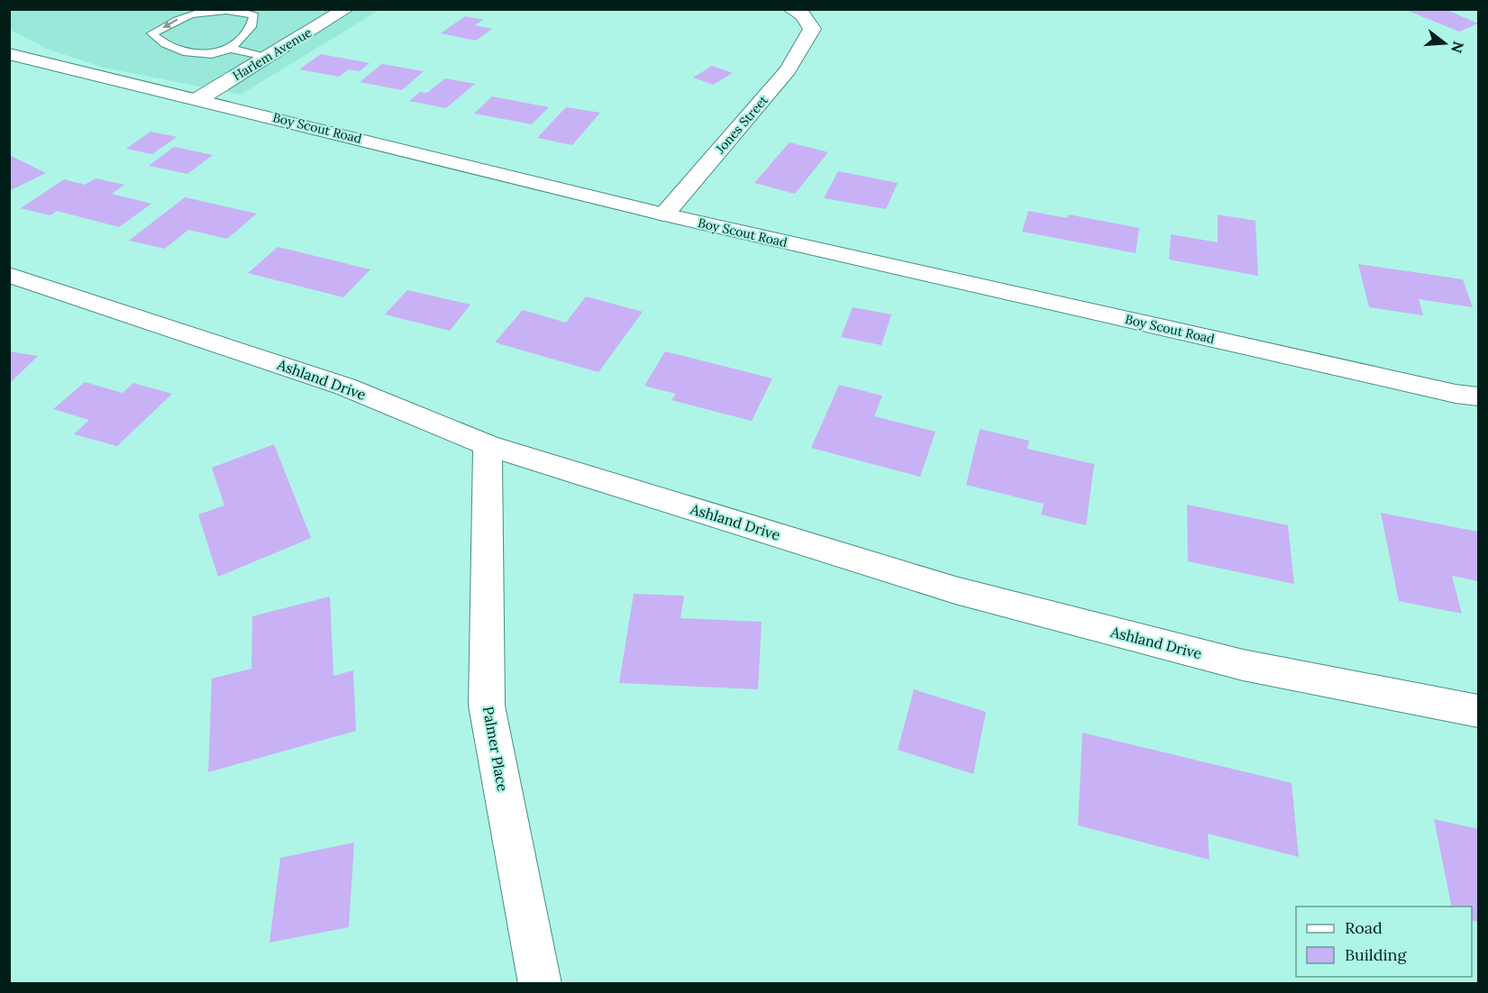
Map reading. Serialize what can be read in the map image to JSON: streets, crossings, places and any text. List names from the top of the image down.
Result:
{
  "streets": {
    "street": [
      "Harlem Avenue",
      "Jones Street",
      "Boy Scout Road",
      "Ashland Drive",
      "Palmer Place"
    ]
  },
  "crossings": [
    ["Harlem Avenue", "Boy Scout Road"],
    ["Jones Street", "Boy Scout Road"],
    ["Ashland Drive", "Palmer Place"]
  ],
  "legend": ["Road", "Building"],
  "north": "right"
}
